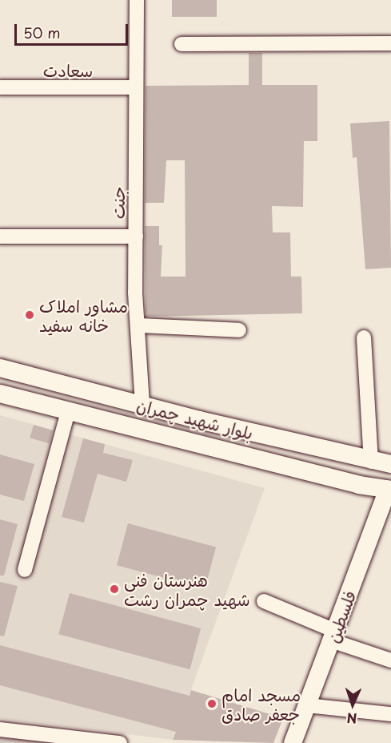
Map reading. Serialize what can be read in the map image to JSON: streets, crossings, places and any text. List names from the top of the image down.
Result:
{
  "streets": {
    "main road": ["بلوار شهید چمران", "فلسطین"],
    "street": ["سعادت", "جنت"]
  },
  "crossings": [
    ["سعادت", "جنت"],
    ["جنت", "بلوار شهید چمران"],
    ["بلوار شهید چمران", "فلسطین"]
  ],
  "places": ["مشاور املاک خانه سفید", "هنرستان فنی شهید چمران رشت", "مسجد امام جعفر صادق"],
  "scale_bar": "50 m",
  "north": "bottom"
}
